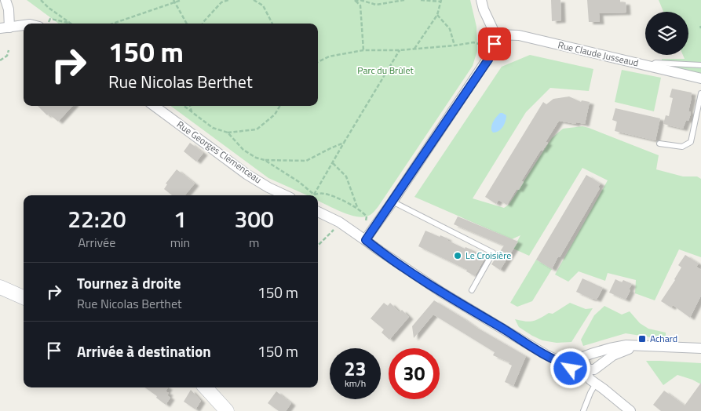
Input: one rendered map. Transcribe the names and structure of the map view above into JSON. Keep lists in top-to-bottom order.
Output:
{
  "streets": {
    "street": ["Rue Claude Jusseaud", "Rue Georges Clemenceau"]
  },
  "parks": ["Parc du Brûlet"],
  "places": {
    "other": ["Le Croisière"],
    "transit": ["Achard"]
  },
  "page": {
    "turn": ["150 m", "Rue Nicolas Berthet"],
    "eta": [
      "22:20",
      "Arrivée",
      "1",
      "min",
      "300",
      "m"
    ],
    "list": [
      {
        "name": "Tournez à droite",
        "note": "Rue Nicolas Berthet",
        "value": "150 m"
      },
      {
        "name": "Arrivée à destination",
        "value": "150 m"
      }
    ],
    "speed": "23 km/h",
    "limit": "30"
  }
}
